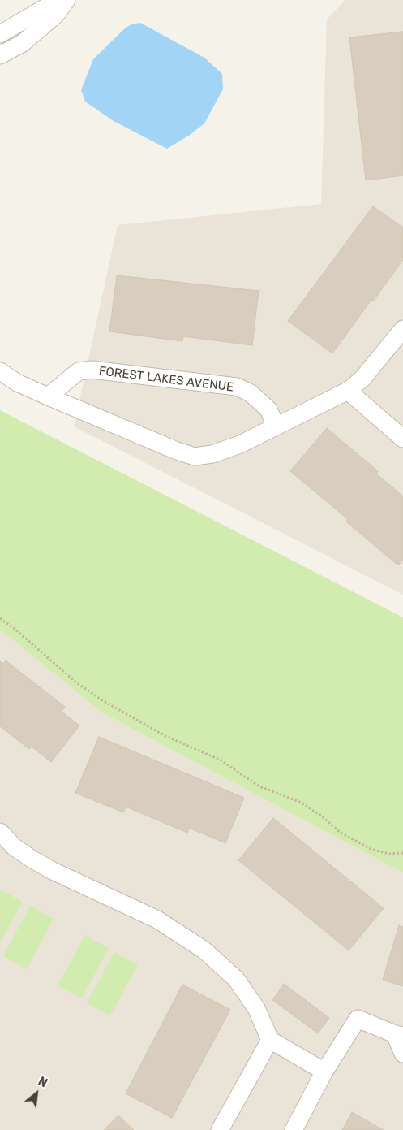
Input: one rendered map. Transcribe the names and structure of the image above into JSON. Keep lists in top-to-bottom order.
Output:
{
  "streets": {
    "street": ["FOREST LAKES AVENUE"]
  },
  "north": "top right"
}
